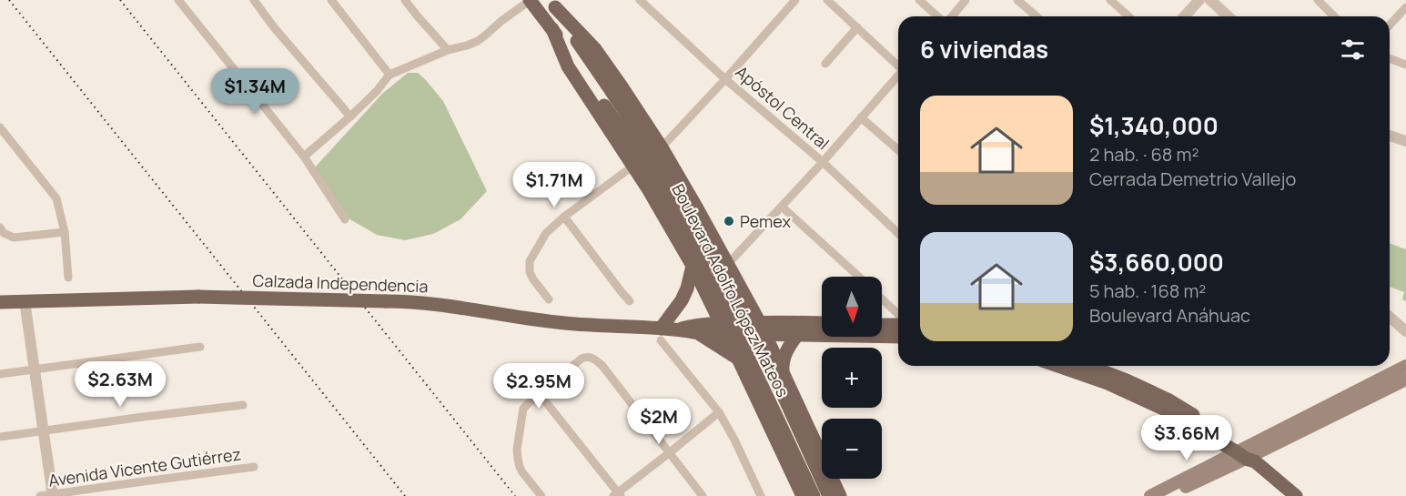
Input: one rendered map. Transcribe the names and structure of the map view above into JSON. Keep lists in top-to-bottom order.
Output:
{
  "streets": {
    "main road": ["Calzada Independencia", "Boulevard Adolfo López Mateos"],
    "street": ["Apóstol Central", "Avenida Vicente Gutiérrez"]
  },
  "places": ["Pemex"],
  "north": "bottom",
  "page": {
    "heading": "6 viviendas",
    "price": [
      "$1.34M",
      "$1.71M",
      "$2.63M",
      "$2.95M",
      "$2M",
      "$3.66M"
    ],
    "list": [
      {
        "name": "$1,340,000",
        "note": "2 hab. · 68 m² · Cerrada Demetrio Vallejo"
      },
      {
        "name": "$3,660,000",
        "note": "5 hab. · 168 m² · Boulevard Anáhuac"
      }
    ],
    "map_buttons": ["+", "−"]
  }
}
